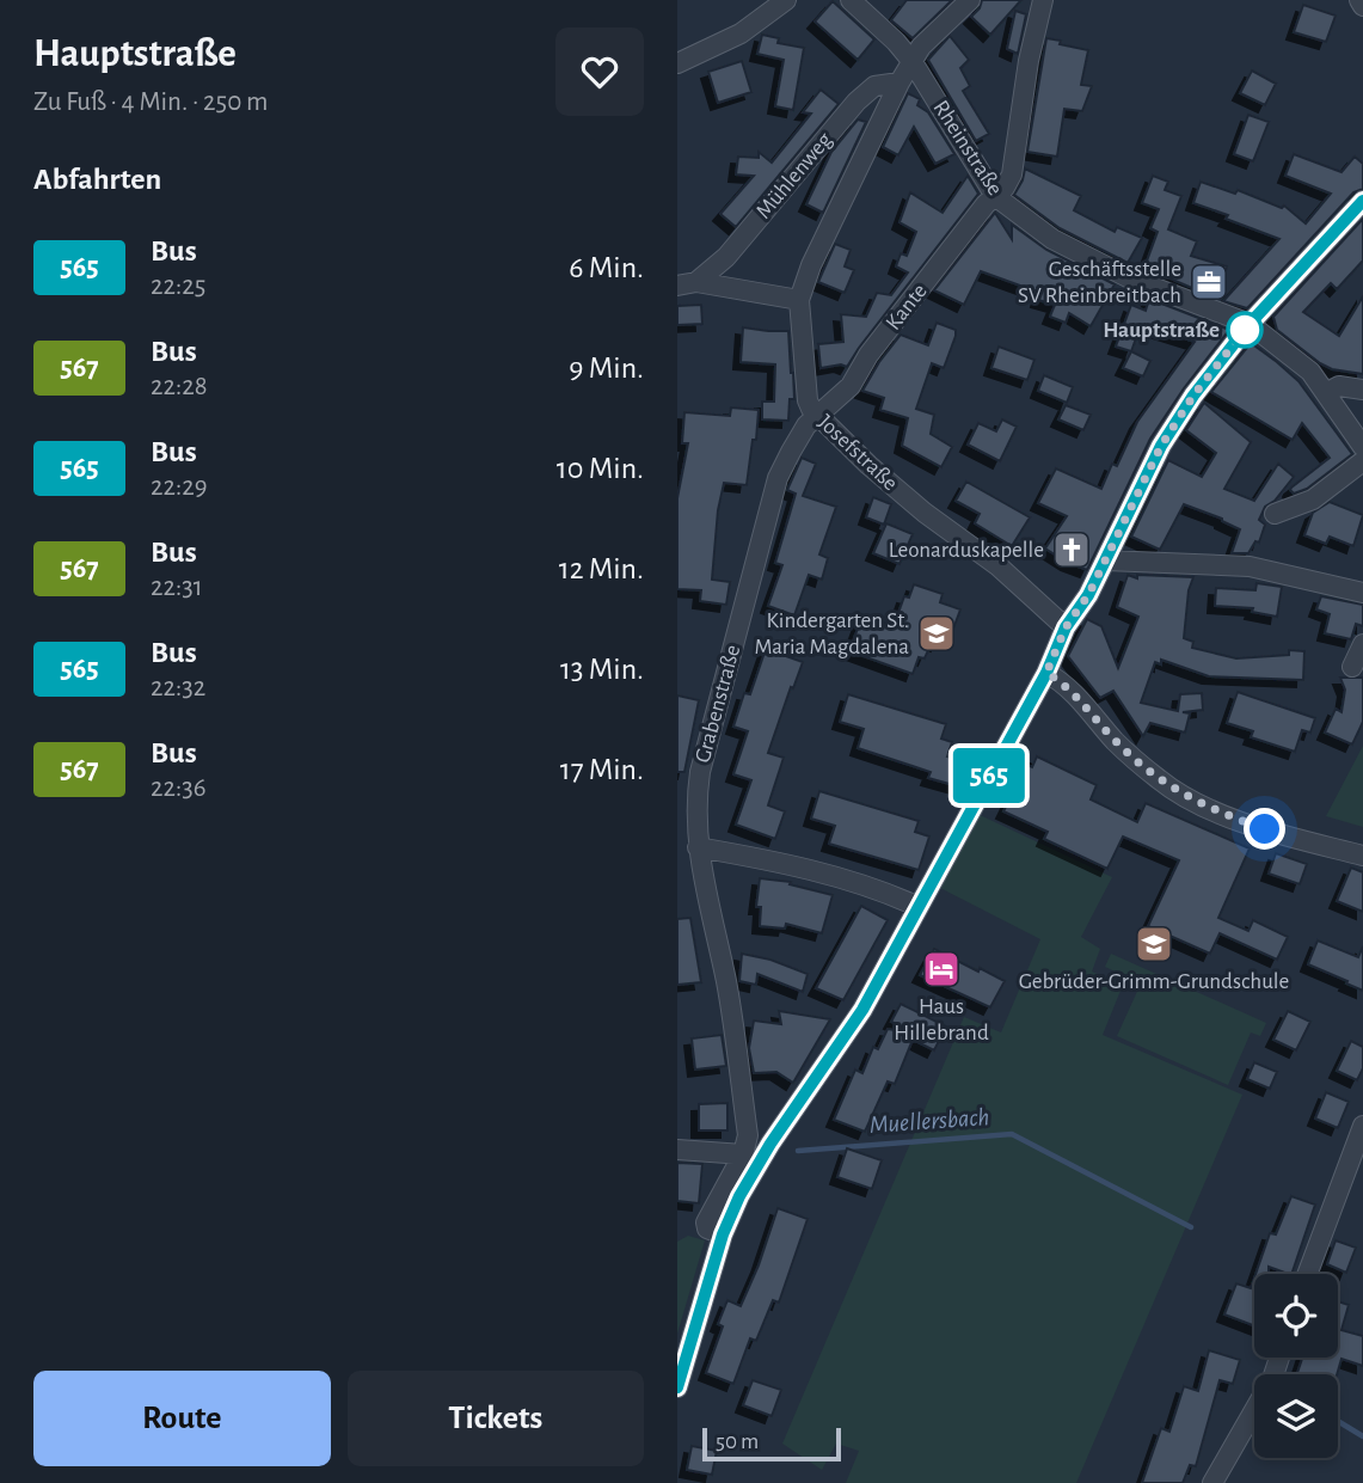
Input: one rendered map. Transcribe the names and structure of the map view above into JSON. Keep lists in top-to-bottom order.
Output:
{
  "streets": {
    "street": [
      "Rheinstraße",
      "Mühlenweg",
      "Kante",
      "Josefstraße",
      "Grabenstraße"
    ]
  },
  "crossings": [
    ["Rheinstraße", "Kante"],
    ["Rheinstraße", "Josefstraße"],
    ["Mühlenweg", "Josefstraße"],
    ["Kante", "Josefstraße"],
    ["Kante", "Grabenstraße"],
    ["Josefstraße", "Grabenstraße"]
  ],
  "water": ["Muellersbach"],
  "places": {
    "office": ["Geschäftsstelle SV Rheinbreitbach"],
    "other": ["Hauptstraße"],
    "church": ["Leonarduskapelle"],
    "school or university": ["Kindergarten St. Maria Magdalena", "Gebrüder-Grimm-Grundschule"],
    "hotel": ["Haus Hillebrand"]
  },
  "lines": ["bus line 565"],
  "scale_bar": "50 m",
  "page": {
    "heading": [
      ["Hauptstraße", "Zu Fuß · 4 Min. · 250 m"],
      "Abfahrten"
    ],
    "on_map": "565",
    "list": [
      {
        "mark": "565",
        "name": "Bus",
        "note": "22:25",
        "value": "6 Min."
      },
      {
        "mark": "567",
        "name": "Bus",
        "note": "22:28",
        "value": "9 Min."
      },
      {
        "mark": "565",
        "name": "Bus",
        "note": "22:29",
        "value": "10 Min."
      },
      {
        "mark": "567",
        "name": "Bus",
        "note": "22:31",
        "value": "12 Min."
      },
      {
        "mark": "565",
        "name": "Bus",
        "note": "22:32",
        "value": "13 Min."
      },
      {
        "mark": "567",
        "name": "Bus",
        "note": "22:36",
        "value": "17 Min."
      }
    ],
    "buttons": ["Route", "Tickets"],
    "scale": "50 m"
  }
}
